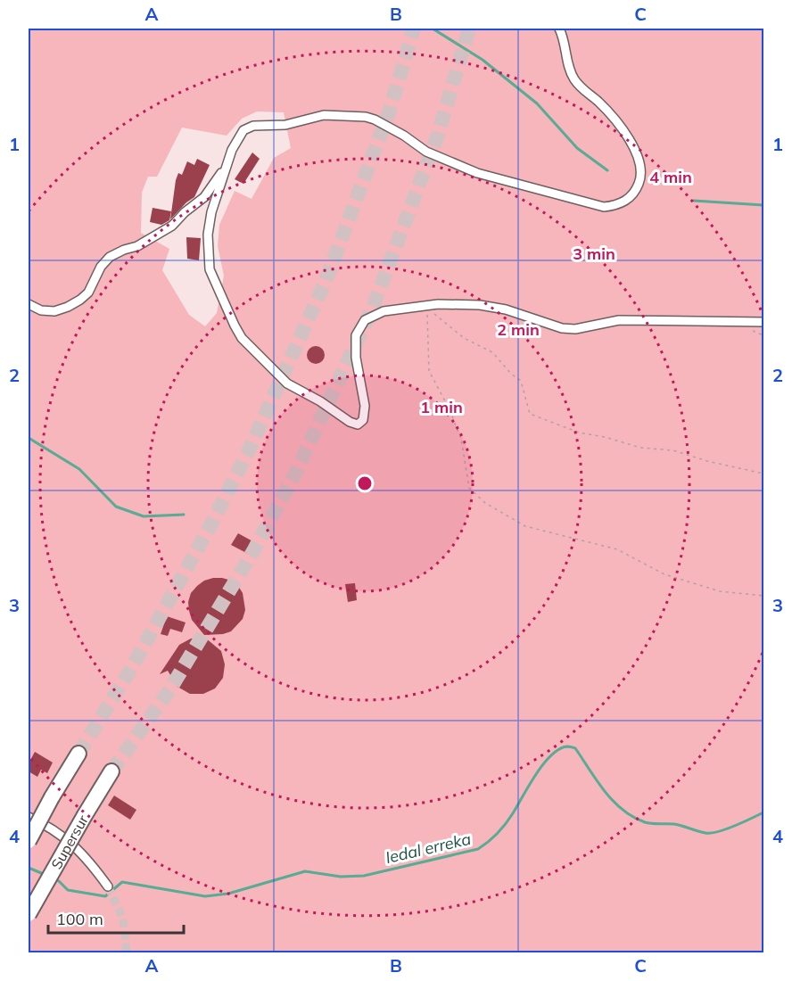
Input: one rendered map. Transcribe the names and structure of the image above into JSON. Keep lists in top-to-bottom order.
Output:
{
  "streets": {
    "highway": ["Supersur"]
  },
  "water": ["Iedal erreka"],
  "scale_bar": "100 m",
  "grid": {
    "columns": ["A", "B", "C"],
    "rows": [
      "1",
      "2",
      "3",
      "4"
    ]
  },
  "rings": [
    "4 min",
    "3 min",
    "2 min",
    "1 min"
  ]
}
